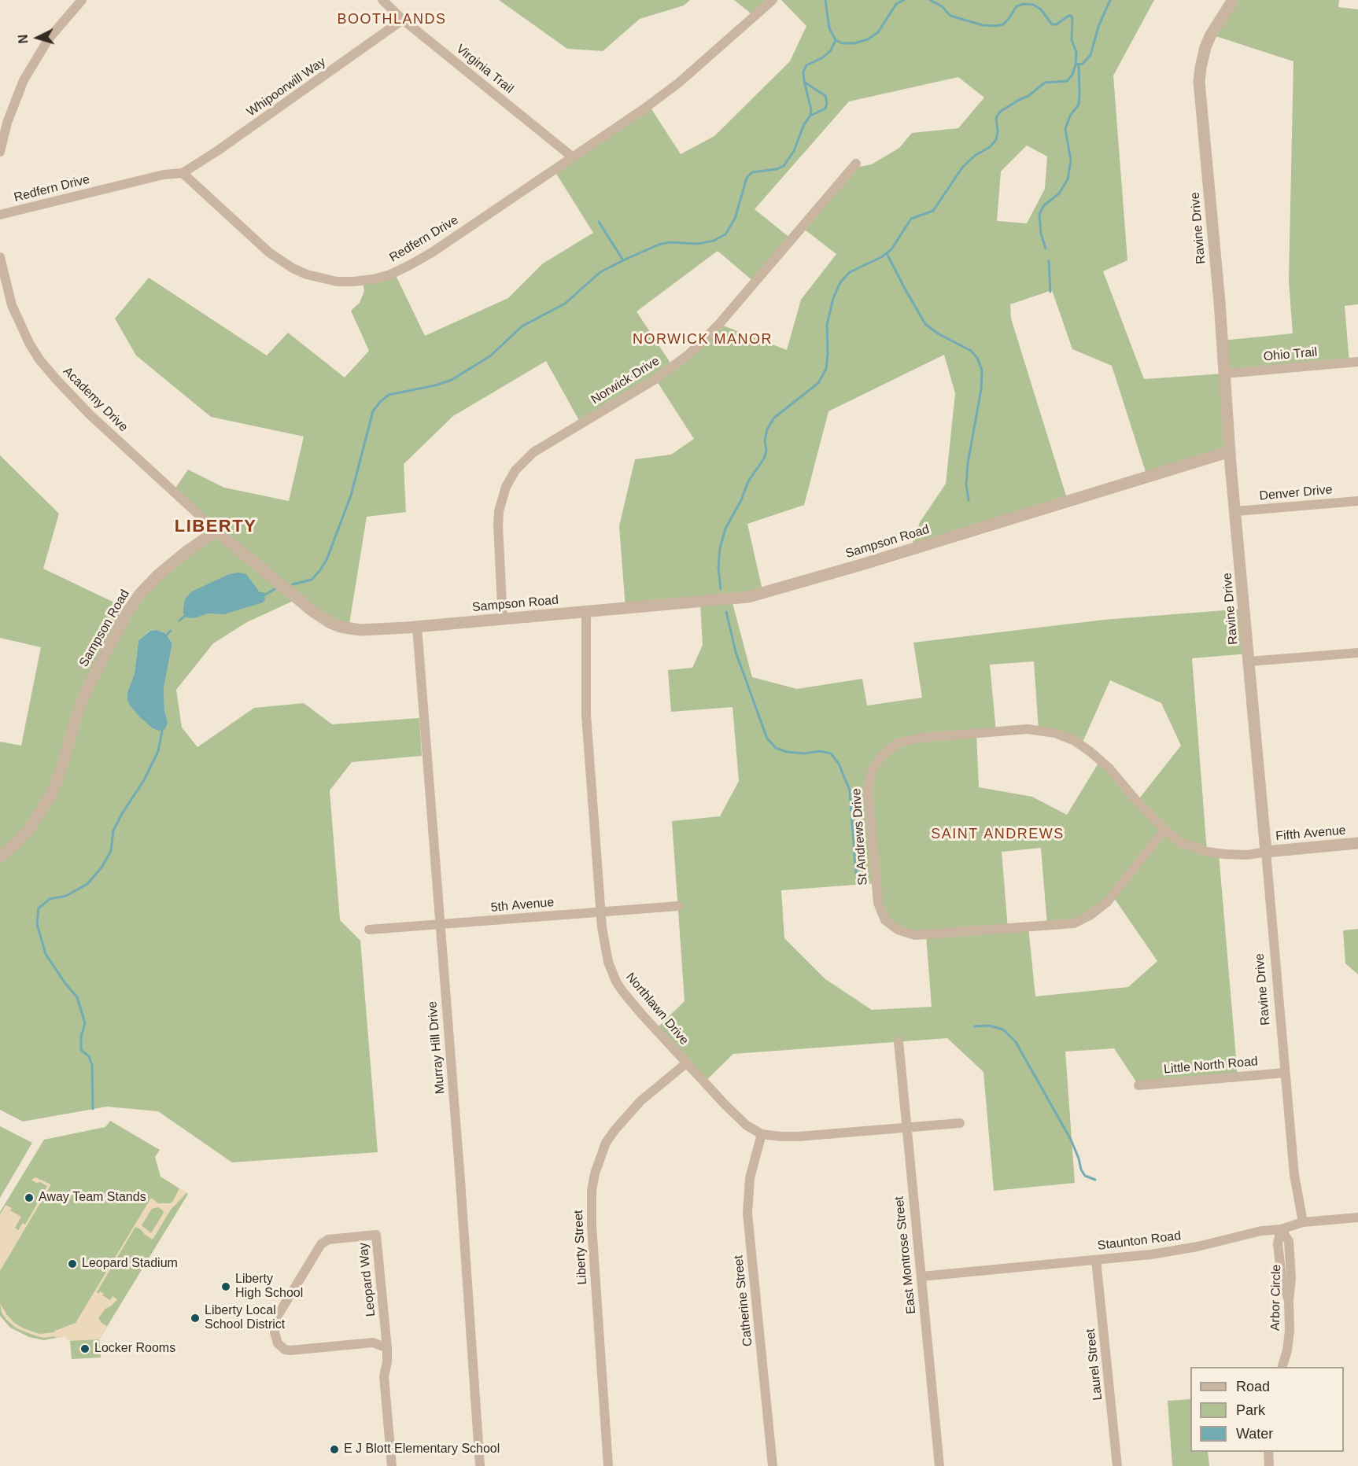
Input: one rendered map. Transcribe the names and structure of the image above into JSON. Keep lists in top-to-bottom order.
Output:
{
  "streets": {
    "street": [
      "Virginia Trail",
      "Whipoorwill Way",
      "Redfern Drive",
      "Ravine Drive",
      "Ohio Trail",
      "Norwick Drive",
      "Academy Drive",
      "Denver Drive",
      "Sampson Road",
      "Fifth Avenue",
      "St Andrews Drive",
      "5th Avenue",
      "Northlawn Drive",
      "Murray Hill Drive",
      "Little North Road",
      "Staunton Road",
      "Liberty Street",
      "East Montrose Street",
      "Leopard Way",
      "Arbor Circle",
      "Catherine Street",
      "Laurel Street"
    ]
  },
  "crossings": [
    ["Virginia Trail", "Whipoorwill Way"],
    ["Virginia Trail", "Redfern Drive"],
    ["Whipoorwill Way", "Redfern Drive"],
    ["Ravine Drive", "Ohio Trail"],
    ["Ravine Drive", "Denver Drive"],
    ["Ravine Drive", "Sampson Road"],
    ["Ravine Drive", "Fifth Avenue"],
    ["Ravine Drive", "St Andrews Drive"],
    ["Ravine Drive", "Little North Road"],
    ["Ravine Drive", "Staunton Road"],
    ["Norwick Drive", "Sampson Road"],
    ["Academy Drive", "Sampson Road"],
    ["Sampson Road", "Northlawn Drive"],
    ["Sampson Road", "Murray Hill Drive"],
    ["Fifth Avenue", "St Andrews Drive"],
    ["5th Avenue", "Northlawn Drive"],
    ["5th Avenue", "Murray Hill Drive"],
    ["Northlawn Drive", "Liberty Street"],
    ["Northlawn Drive", "East Montrose Street"],
    ["Northlawn Drive", "Catherine Street"],
    ["Staunton Road", "East Montrose Street"],
    ["Staunton Road", "Arbor Circle"],
    ["Staunton Road", "Laurel Street"]
  ],
  "districts": [
    "BOOTHLANDS",
    "NORWICK MANOR",
    "LIBERTY",
    "SAINT ANDREWS"
  ],
  "places": [
    "Away Team Stands",
    "Leopard Stadium",
    "Liberty High School",
    "Liberty Local School District",
    "Locker Rooms",
    "E J Blott Elementary School"
  ],
  "legend": ["Road", "Park", "Water"],
  "north": "left"
}
